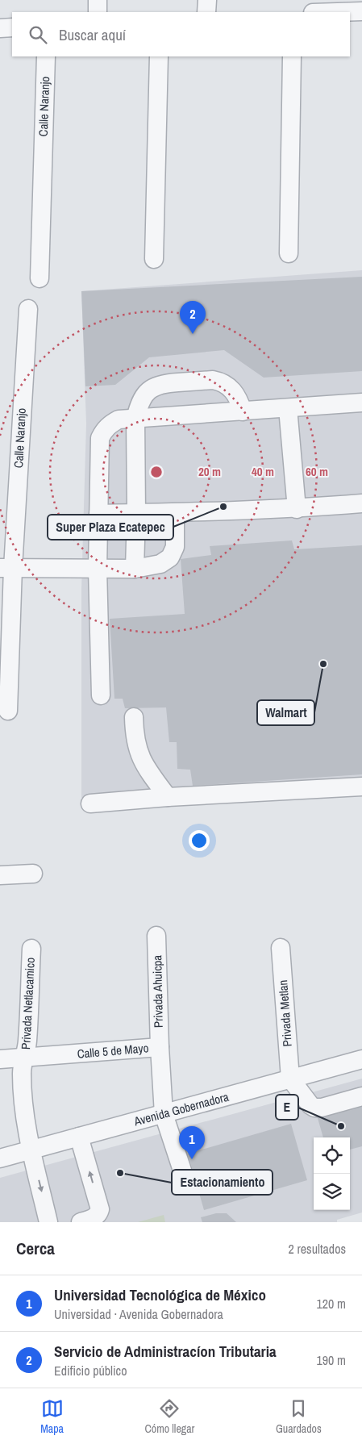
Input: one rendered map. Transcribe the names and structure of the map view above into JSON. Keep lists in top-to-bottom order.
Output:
{
  "streets": {
    "street": [
      "Calle Naranjo",
      "Privada Ahuicpa",
      "Privada Netlacamico",
      "Privada Metlan",
      "Calle 5 de Mayo",
      "Avenida Gobernadora"
    ]
  },
  "crossings": [
    ["Privada Ahuicpa", "Calle 5 de Mayo"],
    ["Privada Netlacamico", "Calle 5 de Mayo"],
    ["Privada Netlacamico", "Avenida Gobernadora"],
    ["Privada Metlan", "Avenida Gobernadora"],
    ["Calle 5 de Mayo", "Avenida Gobernadora"]
  ],
  "places": [
    "Super Plaza Ecatepec",
    "Walmart",
    "E",
    "Estacionamiento"
  ],
  "page": {
    "search": "Buscar aquí",
    "pins": ["2", "1"],
    "heading": ["Cerca", "2 resultados"],
    "list": [
      {
        "mark": "1",
        "name": "Universidad Tecnológica de México",
        "note": "Universidad · Avenida Gobernadora",
        "value": "120 m"
      },
      {
        "mark": "2",
        "name": "Servicio de Administracíon Tributaria",
        "note": "Edificio público",
        "value": "190 m"
      }
    ],
    "nav": ["Mapa", "Cómo llegar", "Guardados"]
  },
  "rings": ["20 m", "40 m", "60 m"]
}
